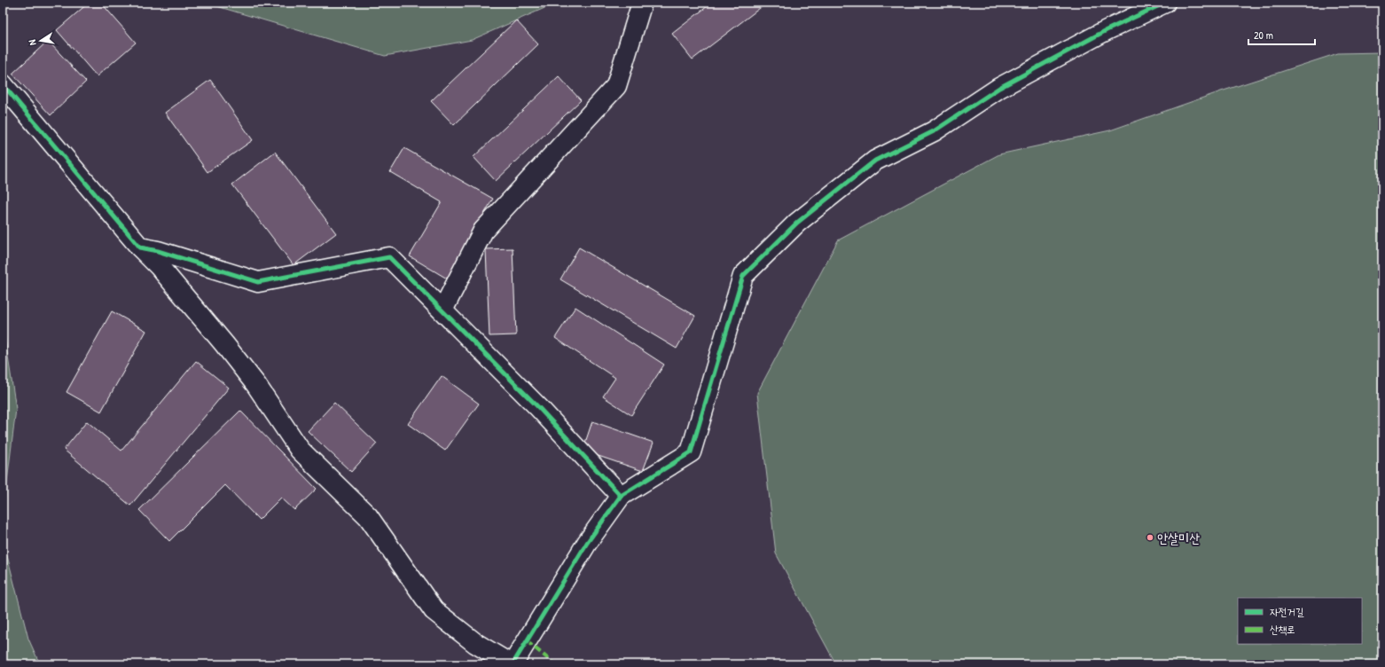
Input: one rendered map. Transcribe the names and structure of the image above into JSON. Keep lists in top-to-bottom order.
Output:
{
  "places": ["안살미산"],
  "legend": ["자전거길", "산책로"],
  "scale_bar": "20 m",
  "north": "left"
}
